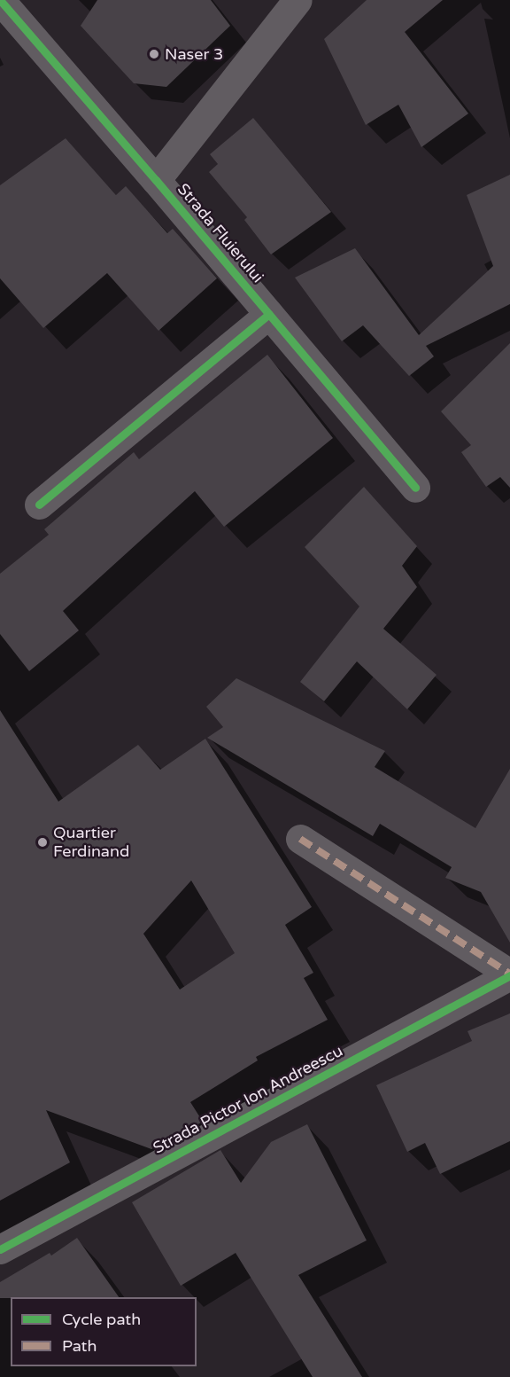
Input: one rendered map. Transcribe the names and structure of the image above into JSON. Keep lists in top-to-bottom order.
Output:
{
  "streets": {
    "street": ["Strada Fluierului", "Strada Pictor Ion Andreescu"]
  },
  "places": ["Naser 3", "Quartier Ferdinand"],
  "legend": ["Cycle path", "Path"]
}
